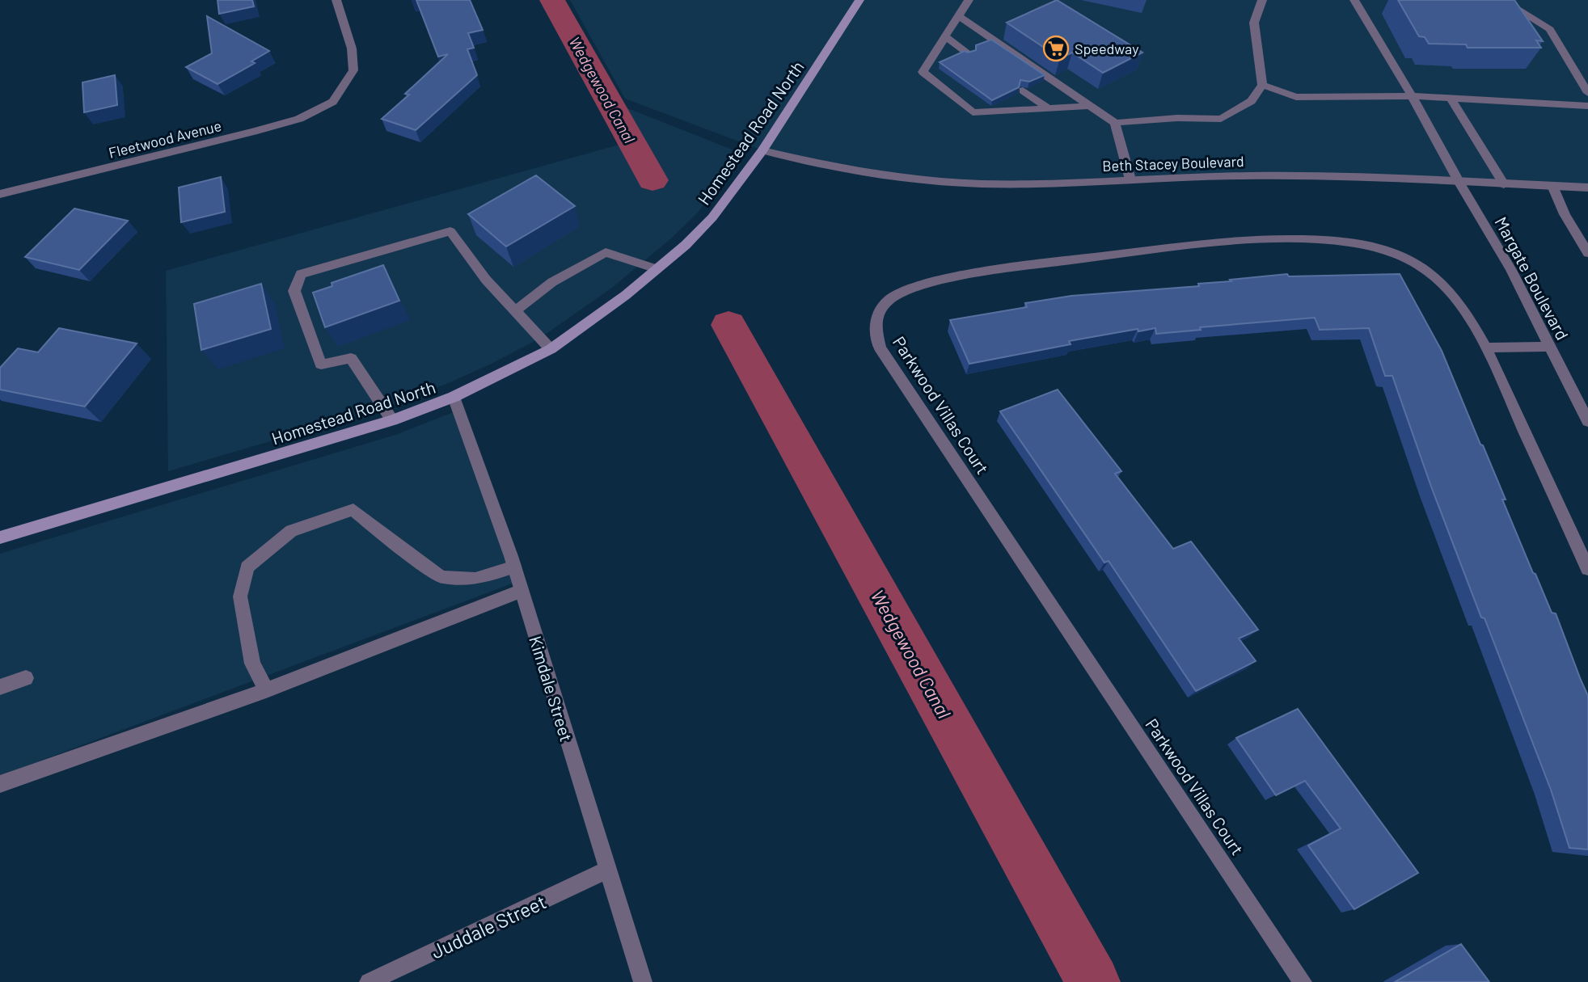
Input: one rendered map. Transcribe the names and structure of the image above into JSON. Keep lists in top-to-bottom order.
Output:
{
  "streets": {
    "main road": ["Homestead Road North"],
    "street": [
      "Fleetwood Avenue",
      "Beth Stacey Boulevard",
      "Margate Boulevard",
      "Parkwood Villas Court",
      "Kimdale Street",
      "Juddale Street"
    ]
  },
  "crossings": [
    ["Homestead Road North", "Beth Stacey Boulevard"],
    ["Homestead Road North", "Kimdale Street"],
    ["Beth Stacey Boulevard", "Margate Boulevard"],
    ["Kimdale Street", "Juddale Street"]
  ],
  "water": ["Wedgewood Canal"],
  "places": {
    "supermarket": ["Speedway"]
  }
}
